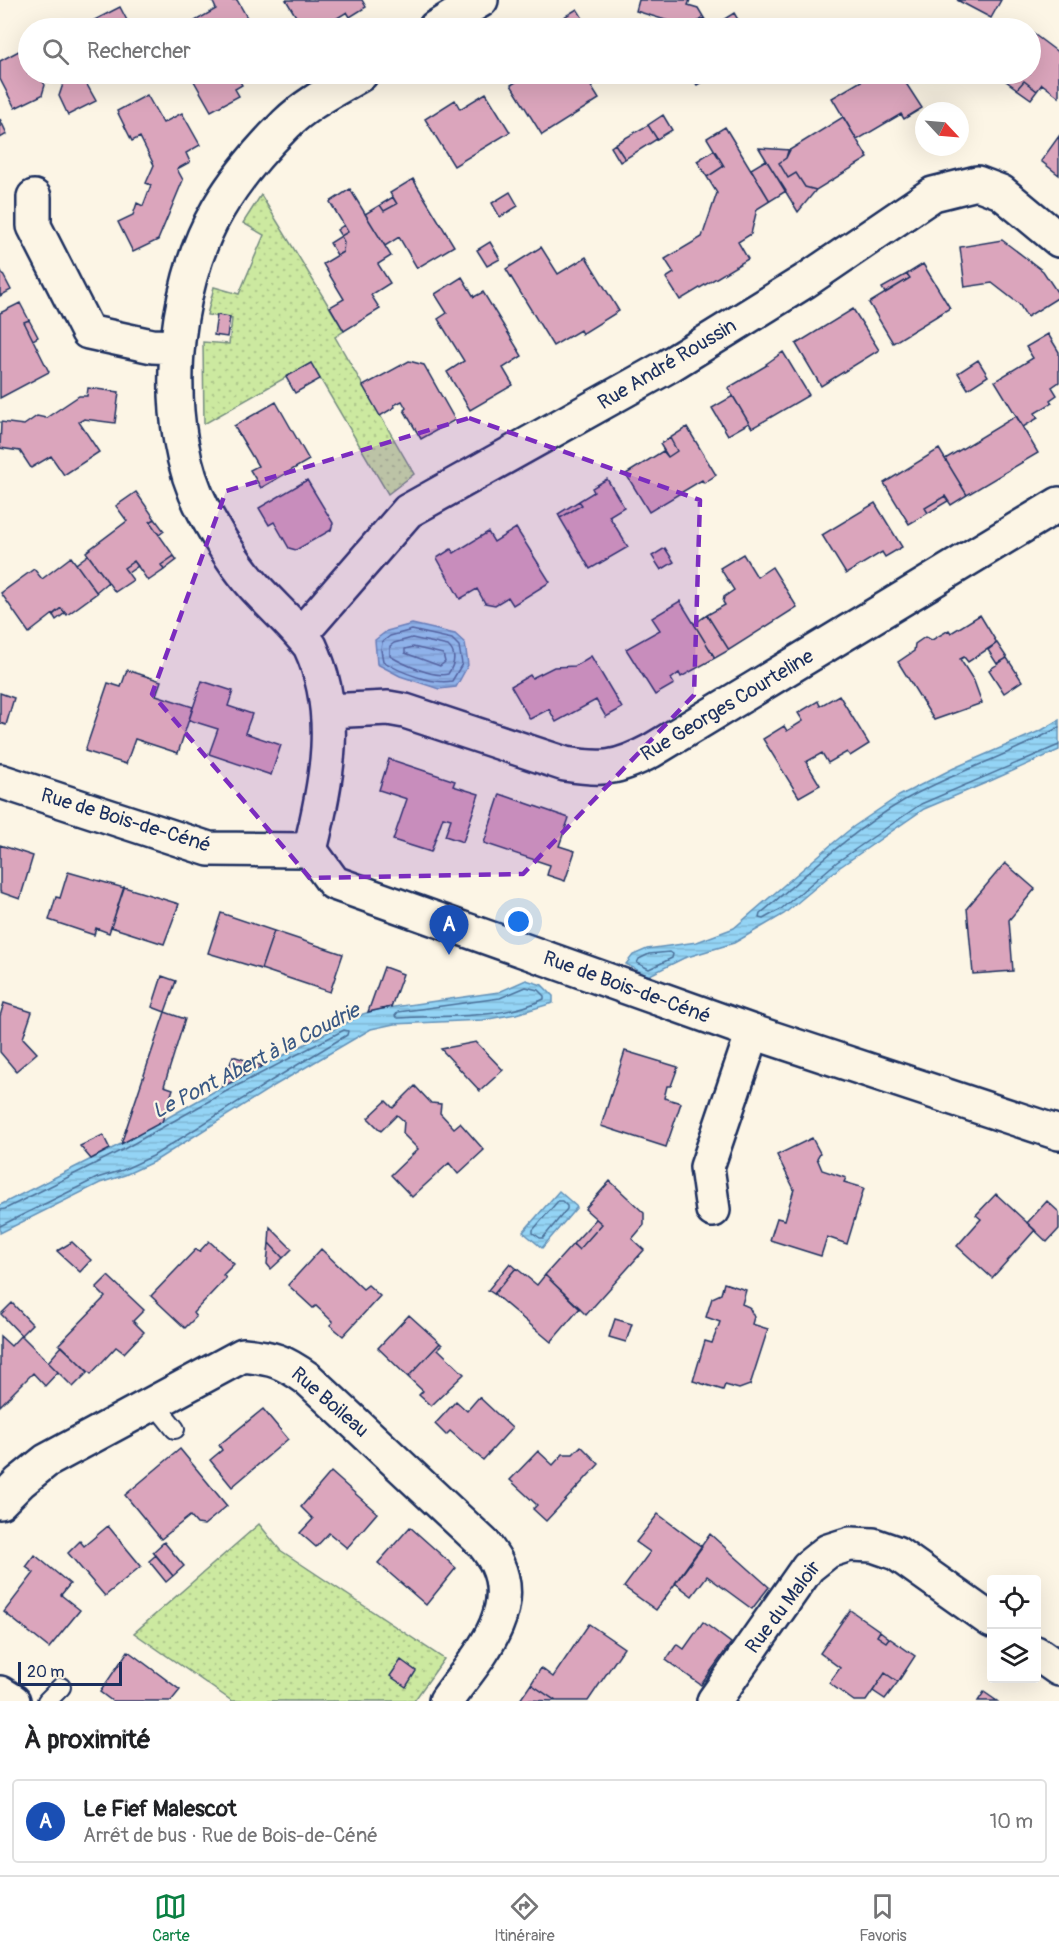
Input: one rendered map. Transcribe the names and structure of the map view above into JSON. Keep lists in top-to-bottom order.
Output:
{
  "streets": {
    "street": [
      "Rue André Roussin",
      "Rue Georges Courteline",
      "Rue de Bois-de-Céné",
      "Rue Boileau",
      "Rue du Maloir"
    ]
  },
  "water": ["Le Pont Abert à la Coudrie"],
  "scale_bar": "20 m",
  "north": "bottom right",
  "page": {
    "search": "Rechercher",
    "pins": "A",
    "scale": "20 m",
    "heading": "À proximité",
    "list": [
      {
        "mark": "A",
        "name": "Le Fief Malescot",
        "note": "Arrêt de bus · Rue de Bois-de-Céné",
        "value": "10 m"
      }
    ],
    "nav": ["Carte", "Itinéraire", "Favoris"]
  }
}
